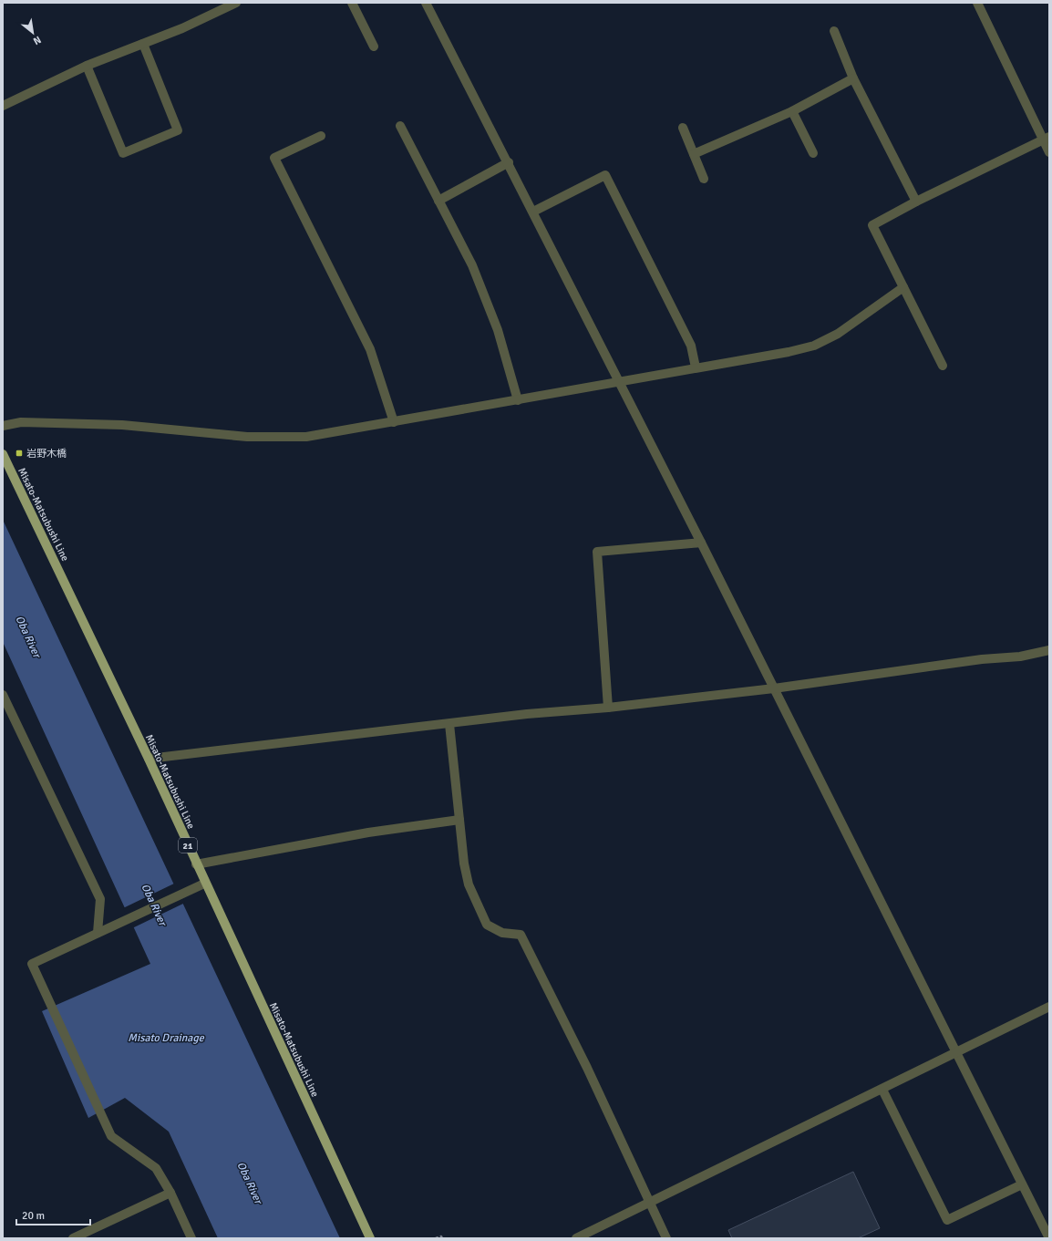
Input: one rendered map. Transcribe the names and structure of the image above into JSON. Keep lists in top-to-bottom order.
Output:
{
  "streets": {
    "main road": ["Misato-Matsubushi Line", "21"]
  },
  "water": ["Oba River", "Misato Drainage"],
  "places": {
    "transit": ["岩野木橋"]
  },
  "scale_bar": "20 m",
  "north": "bottom right"
}
